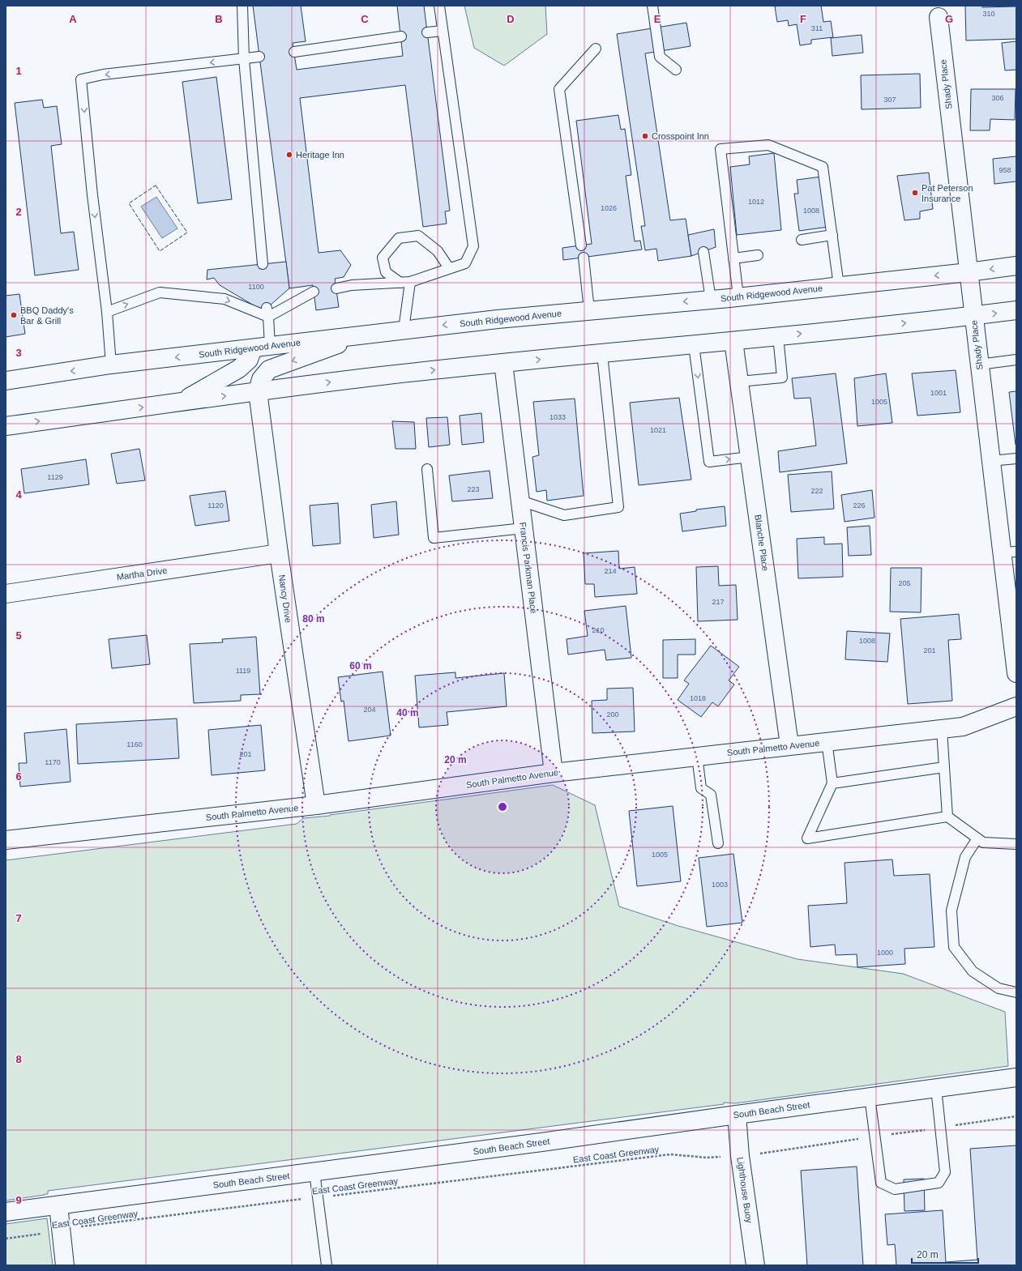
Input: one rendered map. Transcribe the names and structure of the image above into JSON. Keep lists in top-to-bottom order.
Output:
{
  "streets": {
    "street": [
      "Shady Place",
      "South Ridgewood Avenue",
      "Blanche Place",
      "Francis Parkman Place",
      "Martha Drive",
      "Nancy Drive",
      "South Palmetto Avenue",
      "South Beach Street",
      "Lighthouse Buoy"
    ],
    "path": ["East Coast Greenway"]
  },
  "crossings": [
    ["Shady Place", "South Ridgewood Avenue"],
    ["Blanche Place", "South Palmetto Avenue"],
    ["Francis Parkman Place", "South Palmetto Avenue"],
    ["Martha Drive", "Nancy Drive"],
    ["Nancy Drive", "South Palmetto Avenue"],
    ["South Beach Street", "Lighthouse Buoy"]
  ],
  "places": [
    "Crosspoint Inn",
    "Heritage Inn",
    "Pat Peterson Insurance",
    "BBQ Daddy's Bar & Grill"
  ],
  "house_numbers": [
    "310",
    "311",
    "306",
    "307",
    "958",
    "1012",
    "1026",
    "1008",
    "1100",
    "1001",
    "1005",
    "1033",
    "1021",
    "1129",
    "223",
    "222",
    "1120",
    "226",
    "214",
    "205",
    "217",
    "210",
    "1008",
    "201",
    "1119",
    "1018",
    "204",
    "200",
    "1160",
    "201",
    "1170",
    "1005",
    "1003",
    "1000"
  ],
  "scale_bar": "20 m",
  "grid": {
    "columns": [
      "A",
      "B",
      "C",
      "D",
      "E",
      "F",
      "G"
    ],
    "rows": [
      "1",
      "2",
      "3",
      "4",
      "5",
      "6",
      "7",
      "8",
      "9"
    ]
  },
  "rings": [
    "80 m",
    "60 m",
    "40 m",
    "20 m"
  ]
}
